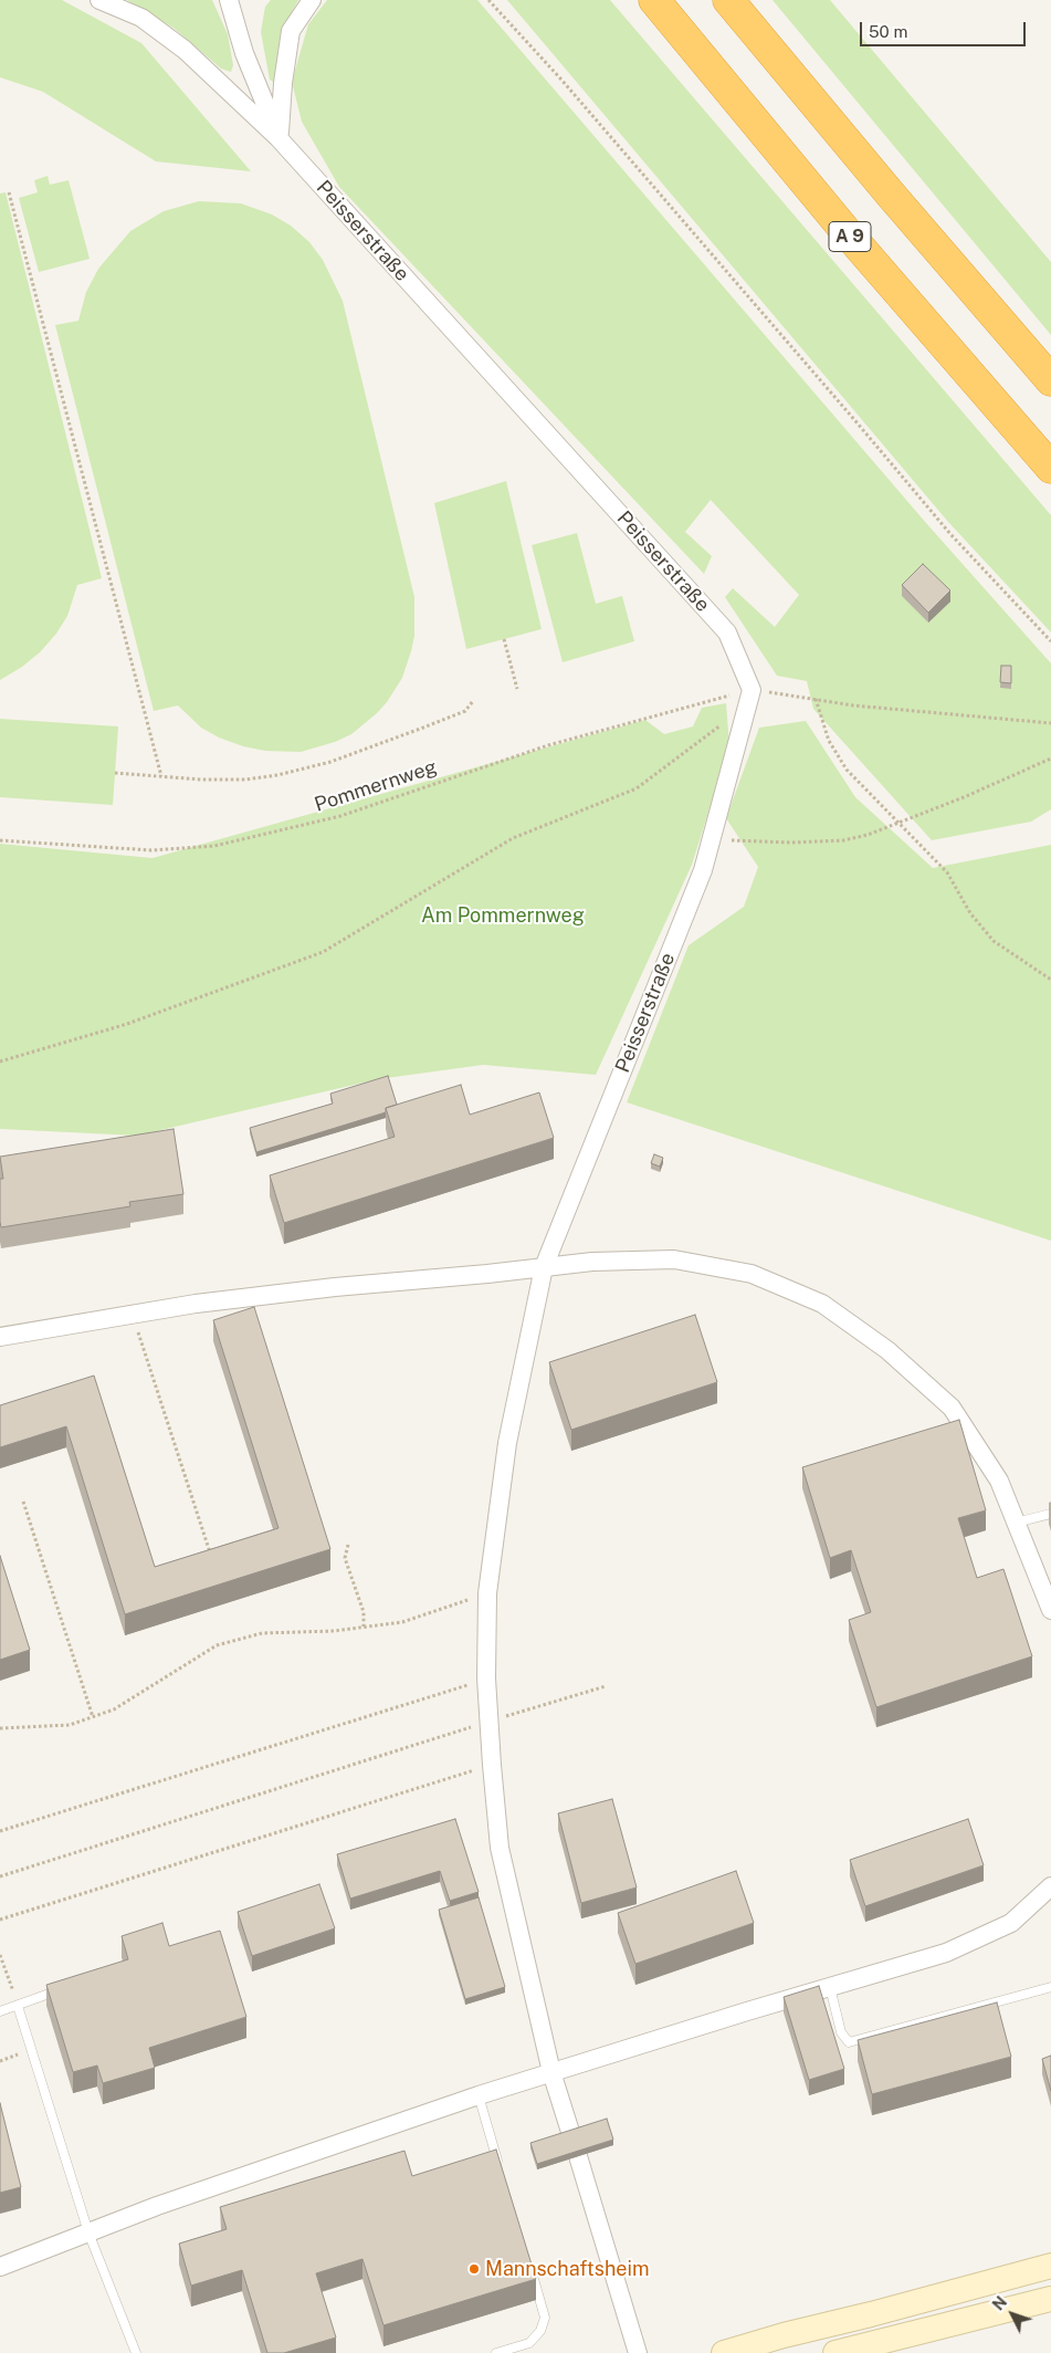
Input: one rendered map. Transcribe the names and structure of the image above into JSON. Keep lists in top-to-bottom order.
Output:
{
  "streets": {
    "highway": ["A 9"],
    "street": ["Peisserstraße"],
    "path": ["Pommernweg"]
  },
  "crossings": [
    ["Peisserstraße", "Pommernweg"]
  ],
  "parks": ["Am Pommernweg"],
  "places": ["Mannschaftsheim"],
  "scale_bar": "50 m",
  "north": "top left"
}
